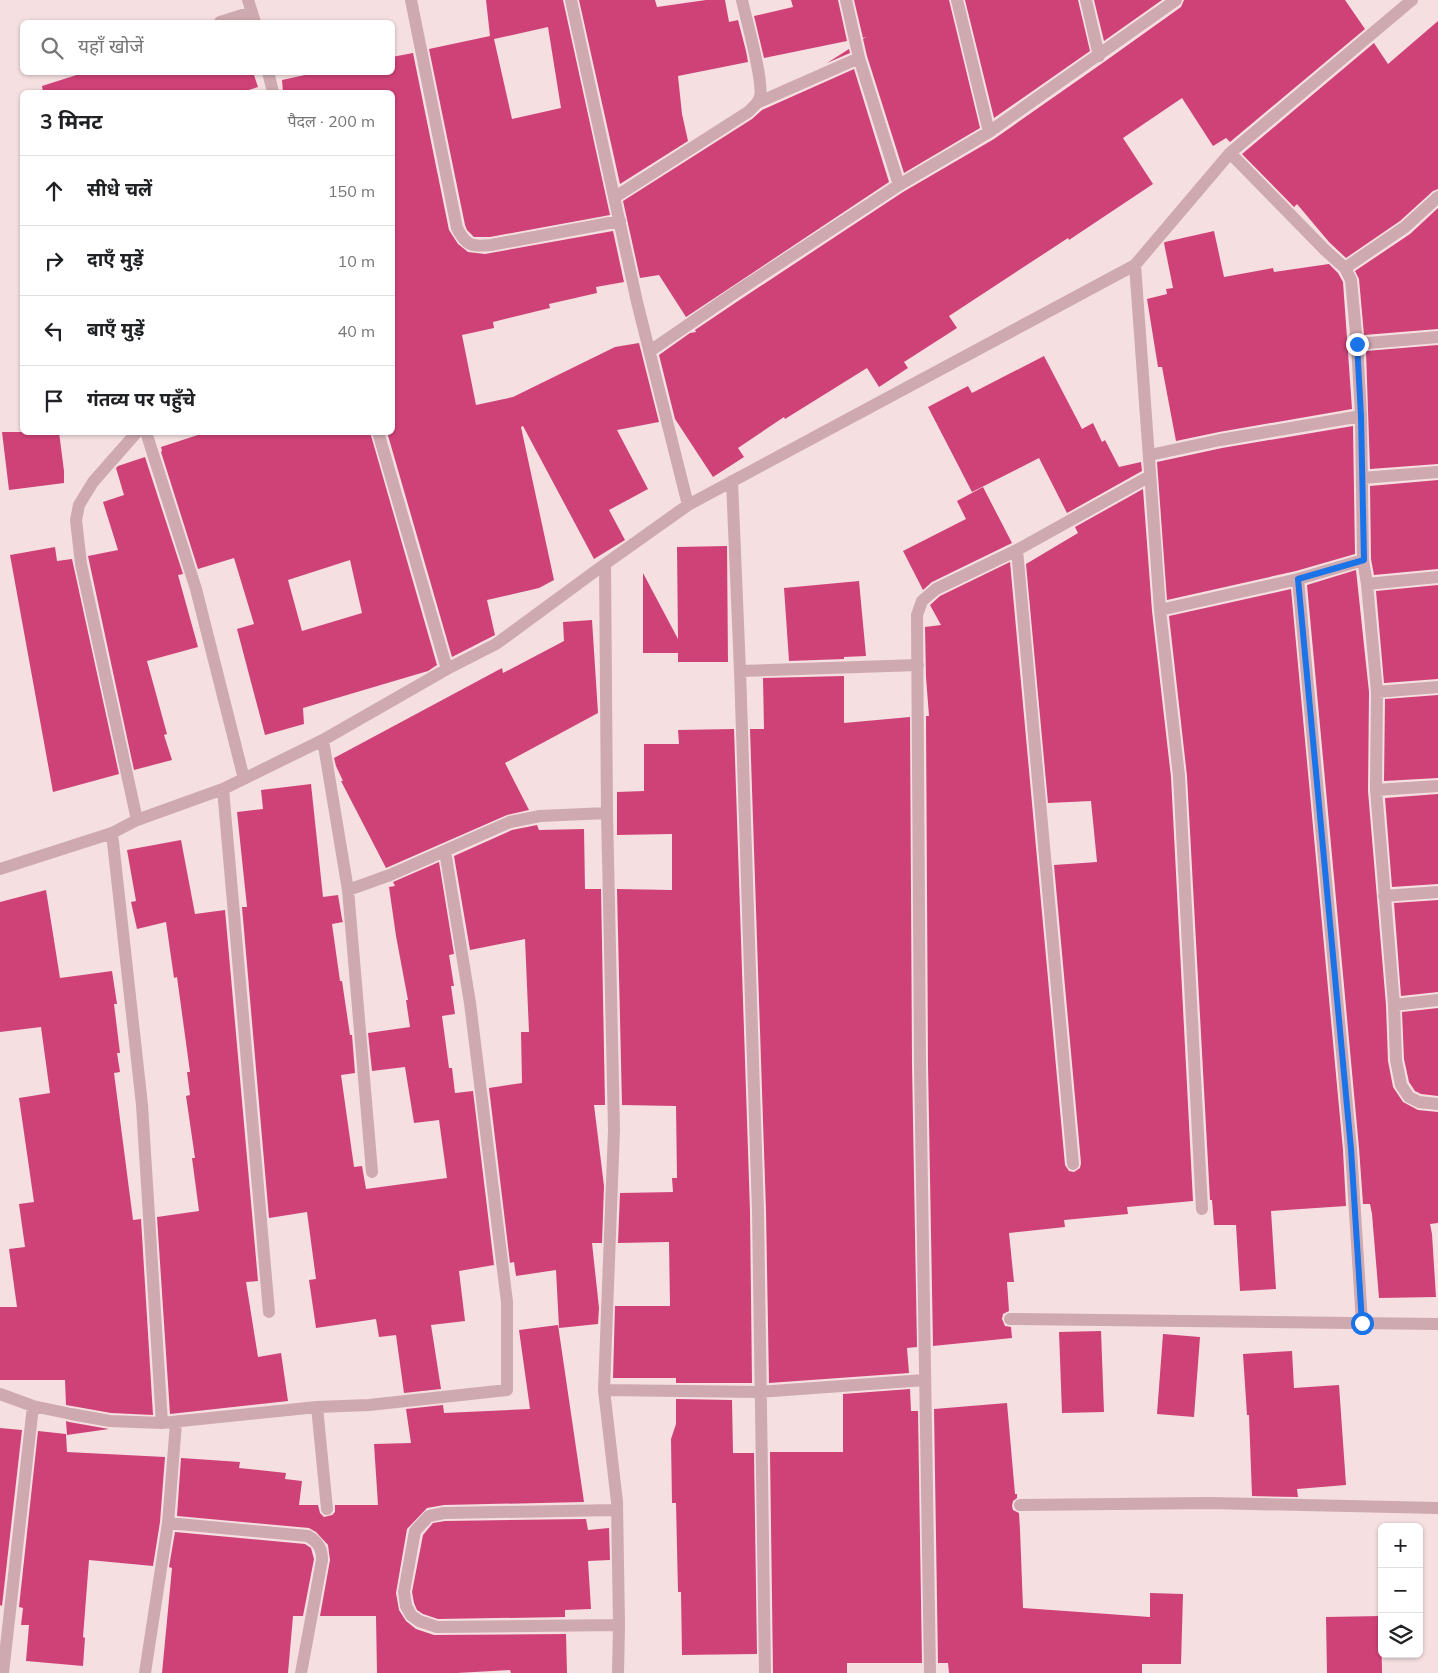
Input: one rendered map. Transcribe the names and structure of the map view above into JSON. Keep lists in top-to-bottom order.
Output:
{
  "page": {
    "search": "यहाँ खोजें",
    "heading": ["3 मिनट", "पैदल · 200 m"],
    "list": [
      ["सीधे चलें", "150 m"],
      ["दाएँ मुड़ें", "10 m"],
      ["बाएँ मुड़ें", "40 m"],
      "गंतव्य पर पहुँचे"
    ],
    "map_buttons": ["+", "−"]
  }
}
